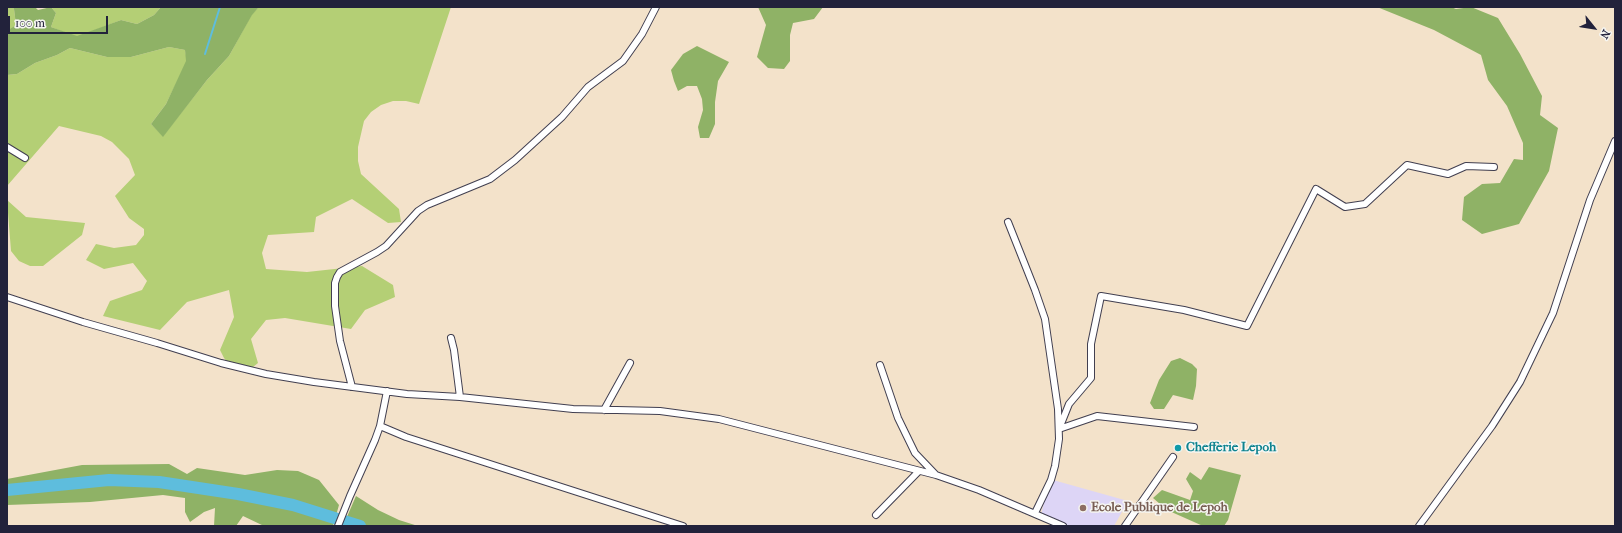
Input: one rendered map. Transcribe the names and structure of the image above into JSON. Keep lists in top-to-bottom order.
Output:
{
  "places": ["Chefferie Lepoh", "Ecole Publique de Lepoh"],
  "scale_bar": "100 m",
  "north": "bottom right"
}
